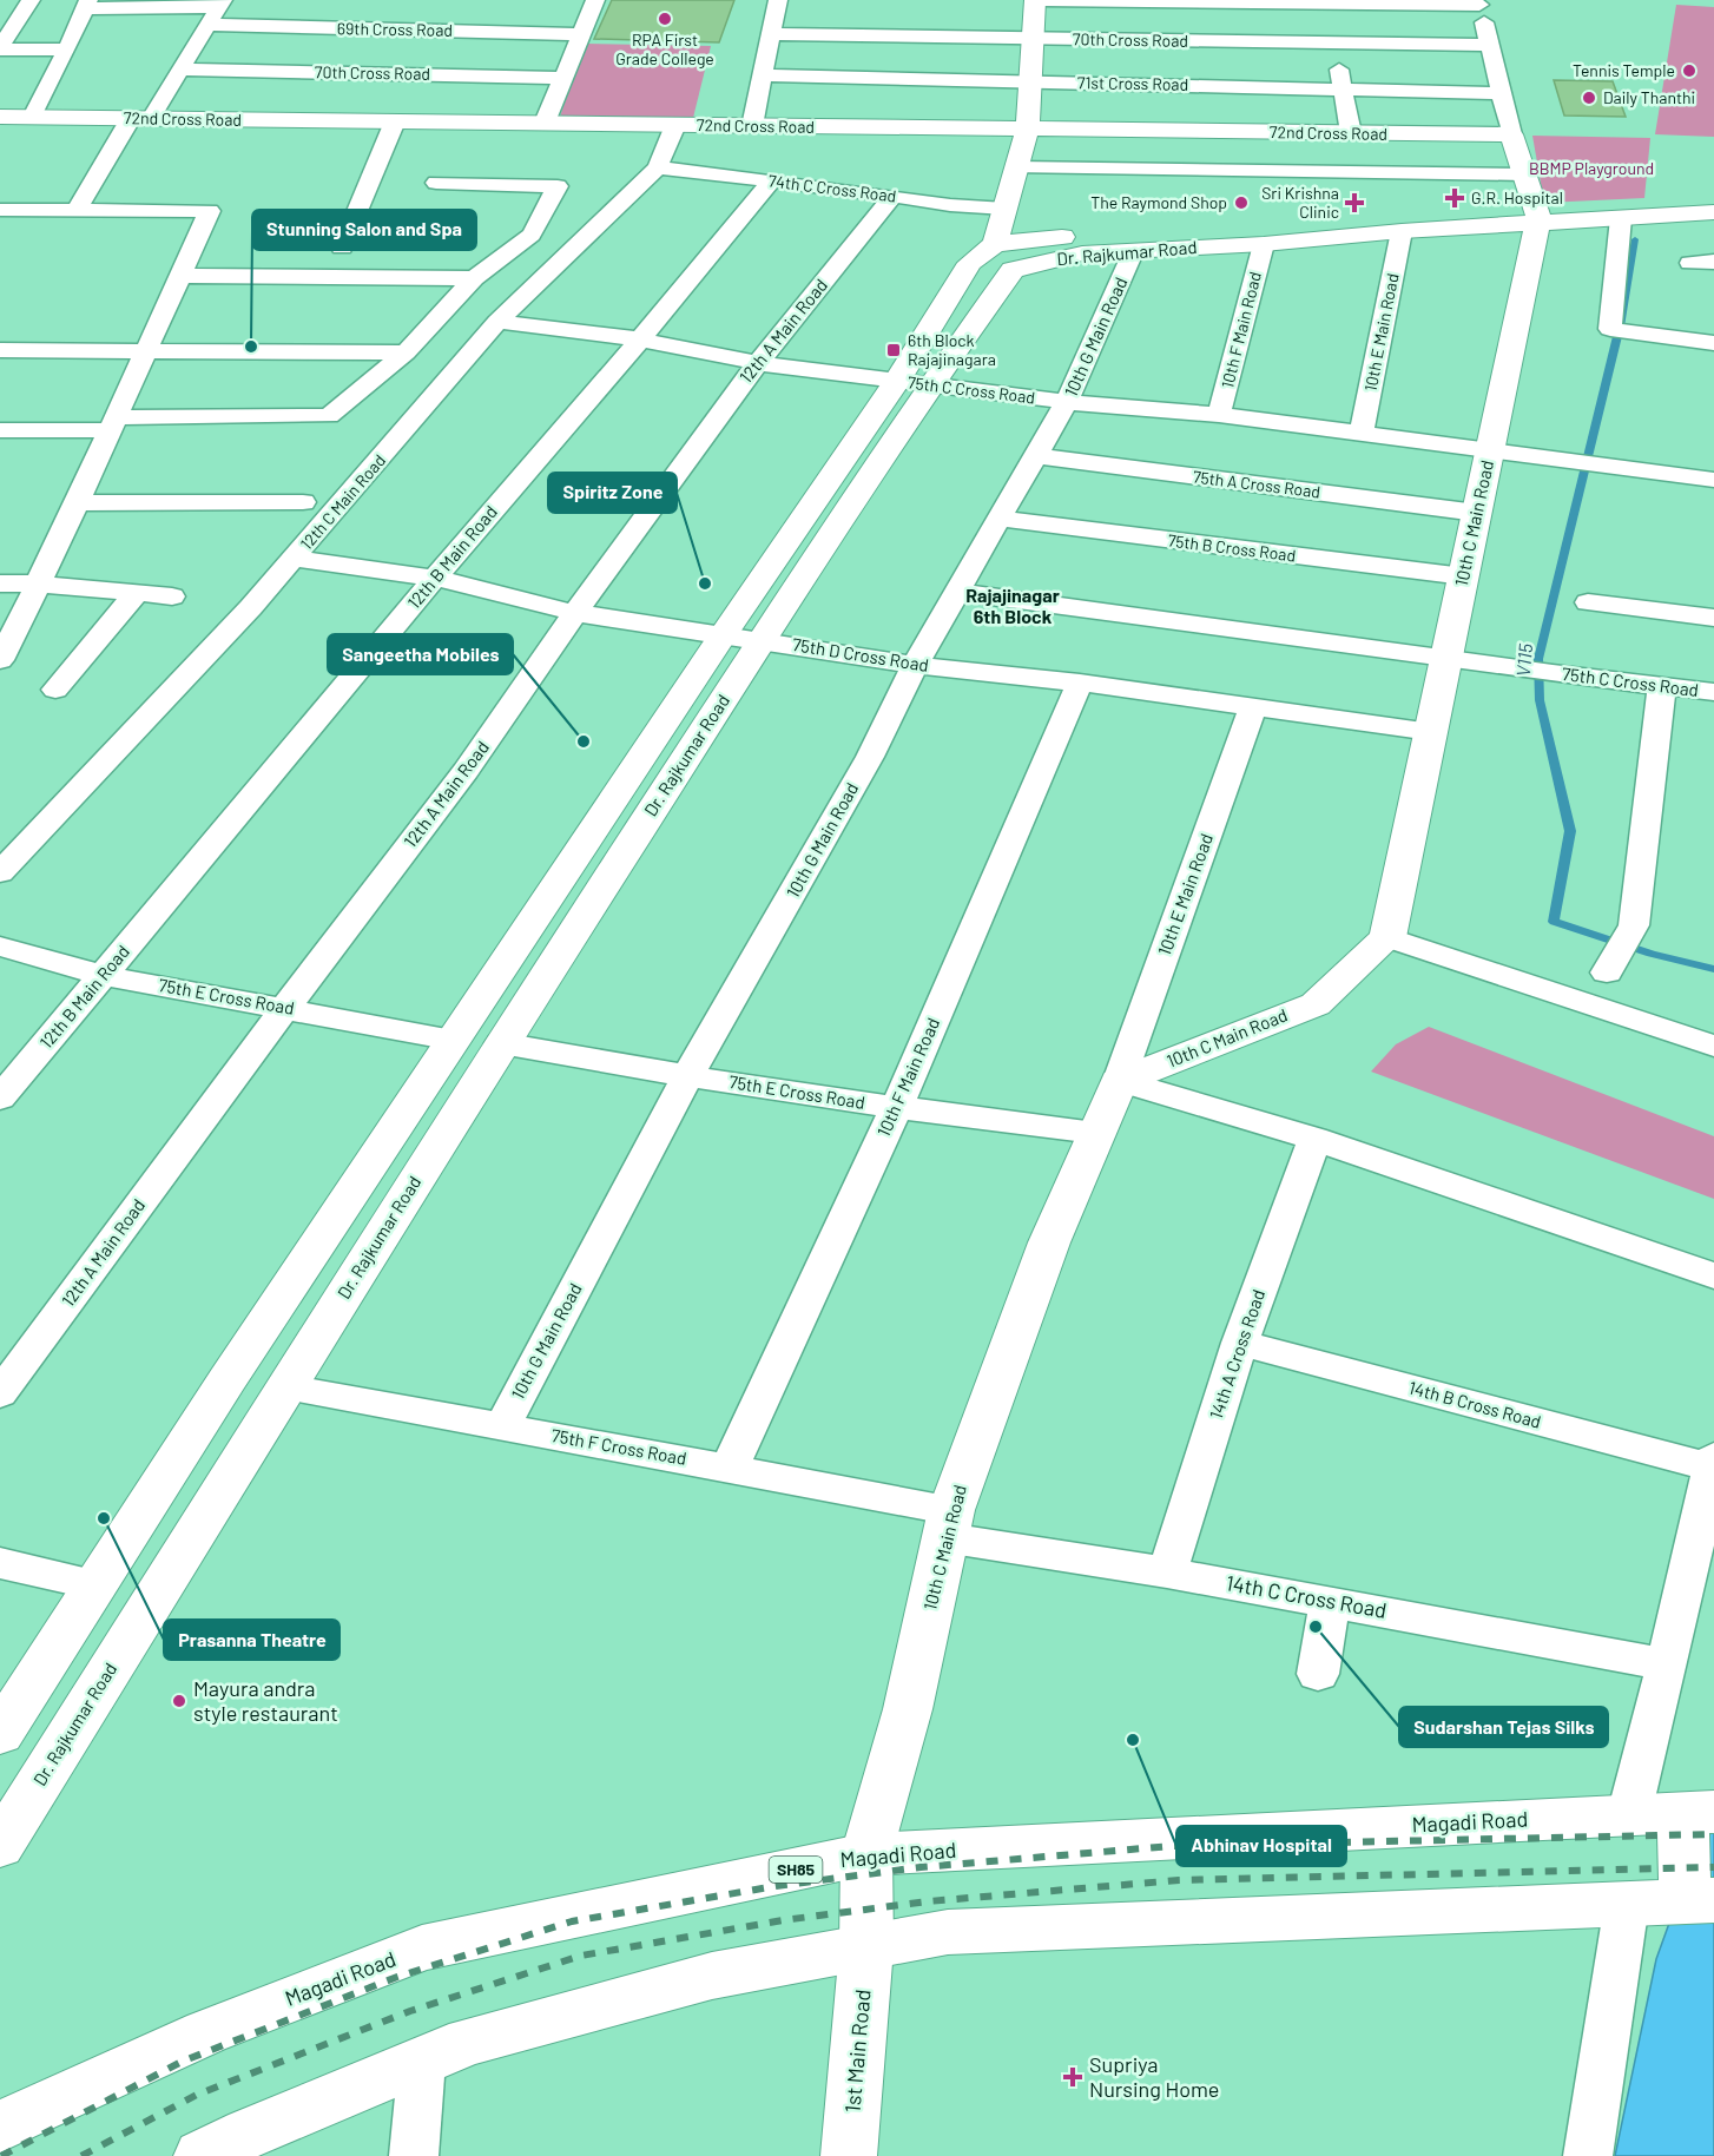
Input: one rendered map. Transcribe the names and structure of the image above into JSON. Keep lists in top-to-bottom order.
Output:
{
  "streets": {
    "main road": [
      "72nd Cross Road",
      "Dr. Rajkumar Road",
      "10th C Main Road",
      "Magadi Road",
      "SH85",
      "1st Main Road"
    ],
    "street": [
      "69th Cross Road",
      "70th Cross Road",
      "71st Cross Road",
      "74th C Cross Road",
      "10th F Main Road",
      "12th A Main Road",
      "10th E Main Road",
      "10th G Main Road",
      "75th C Cross Road",
      "75th A Cross Road",
      "12th C Main Road",
      "75th B Cross Road",
      "12th B Main Road",
      "75th D Cross Road",
      "75th E Cross Road",
      "14th A Cross Road",
      "14th B Cross Road",
      "75th F Cross Road",
      "14th C Cross Road"
    ]
  },
  "crossings": [
    ["72nd Cross Road", "12th C Main Road"],
    ["74th C Cross Road", "12th A Main Road"],
    ["74th C Cross Road", "12th C Main Road"],
    ["74th C Cross Road", "12th B Main Road"],
    ["Dr. Rajkumar Road", "10th F Main Road"],
    ["Dr. Rajkumar Road", "10th E Main Road"],
    ["Dr. Rajkumar Road", "10th G Main Road"],
    ["Dr. Rajkumar Road", "75th C Cross Road"],
    ["Dr. Rajkumar Road", "10th C Main Road"],
    ["Dr. Rajkumar Road", "75th D Cross Road"],
    ["Dr. Rajkumar Road", "75th E Cross Road"],
    ["Dr. Rajkumar Road", "75th F Cross Road"],
    ["10th F Main Road", "75th C Cross Road"],
    ["10th F Main Road", "75th D Cross Road"],
    ["10th F Main Road", "75th E Cross Road"],
    ["10th F Main Road", "75th F Cross Road"],
    ["12th A Main Road", "75th C Cross Road"],
    ["12th A Main Road", "75th D Cross Road"],
    ["12th A Main Road", "75th E Cross Road"],
    ["10th E Main Road", "75th C Cross Road"],
    ["10th E Main Road", "10th C Main Road"],
    ["10th E Main Road", "75th D Cross Road"],
    ["10th G Main Road", "75th C Cross Road"],
    ["10th G Main Road", "75th A Cross Road"],
    ["10th G Main Road", "75th B Cross Road"],
    ["10th G Main Road", "75th D Cross Road"],
    ["10th G Main Road", "75th E Cross Road"],
    ["10th G Main Road", "75th F Cross Road"],
    ["75th C Cross Road", "12th C Main Road"],
    ["75th C Cross Road", "10th C Main Road"],
    ["75th C Cross Road", "12th B Main Road"],
    ["75th A Cross Road", "10th C Main Road"],
    ["12th C Main Road", "75th D Cross Road"],
    ["10th C Main Road", "75th B Cross Road"],
    ["10th C Main Road", "75th D Cross Road"],
    ["10th C Main Road", "75th E Cross Road"],
    ["10th C Main Road", "75th F Cross Road"],
    ["10th C Main Road", "14th C Cross Road"],
    ["10th C Main Road", "Magadi Road"],
    ["10th C Main Road", "1st Main Road"],
    ["12th B Main Road", "75th D Cross Road"],
    ["12th B Main Road", "75th E Cross Road"],
    ["14th A Cross Road", "14th B Cross Road"],
    ["14th A Cross Road", "14th C Cross Road"],
    ["75th F Cross Road", "14th C Cross Road"]
  ],
  "districts": ["Rajajinagar 6th Block"],
  "water": ["V115"],
  "parks": ["BBMP Playground"],
  "places": {
    "other": [
      "RPA First Grade College",
      "Tennis Temple",
      "Daily Thanthi",
      "The Raymond Shop",
      "Stunning Salon and Spa",
      "Spiritz Zone",
      "Sangeetha Mobiles",
      "Prasanna Theatre",
      "Sudarshan Tejas Silks",
      "Mayura andra style restaurant",
      "Abhinav Hospital"
    ],
    "health": ["G.R. Hospital", "Sri Krishna Clinic", "Supriya Nursing Home"],
    "transit": ["6th Block Rajajinagara"]
  }
}
